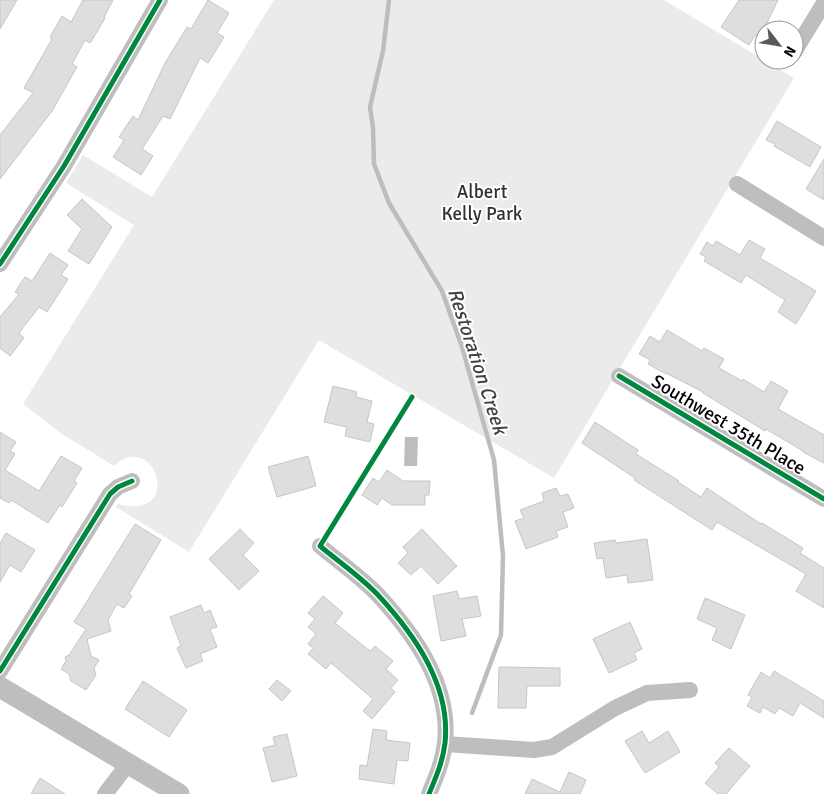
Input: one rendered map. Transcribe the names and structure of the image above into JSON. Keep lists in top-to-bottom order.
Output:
{
  "streets": {
    "street": ["Southwest 35th Place"]
  },
  "water": ["Restoration Creek"],
  "parks": ["Albert Kelly Park"],
  "north": "bottom right"
}
